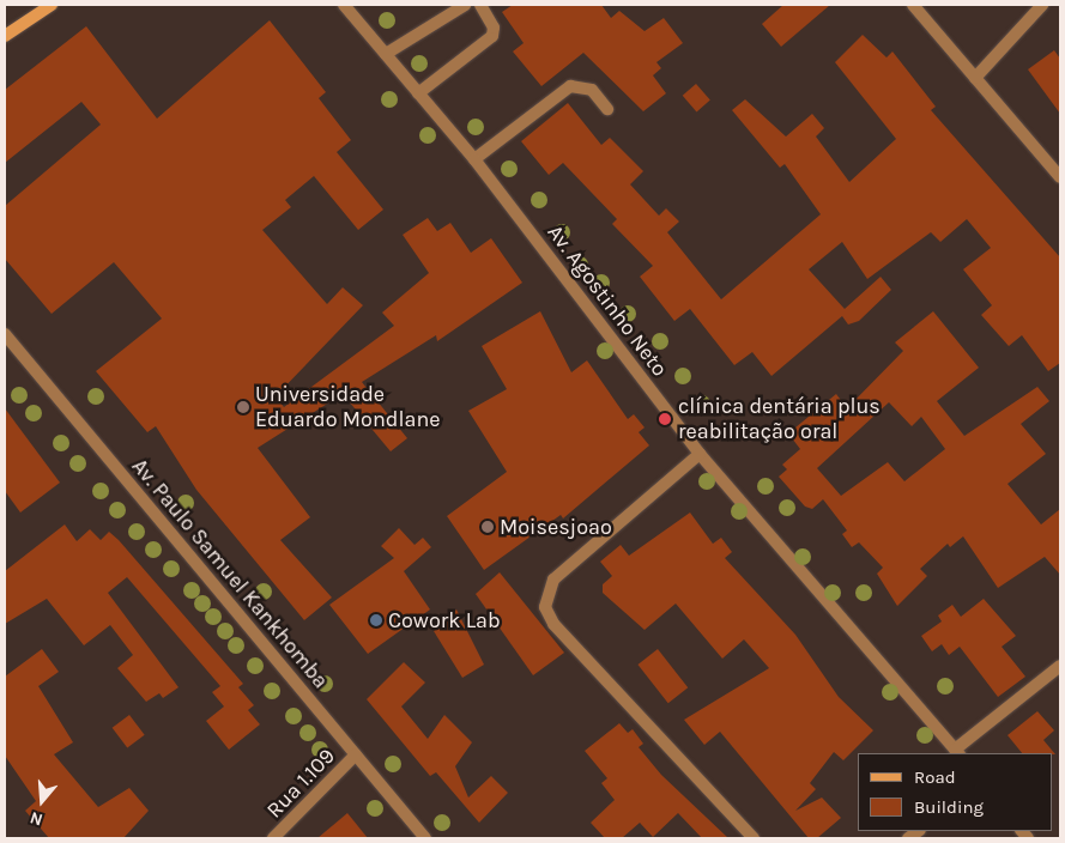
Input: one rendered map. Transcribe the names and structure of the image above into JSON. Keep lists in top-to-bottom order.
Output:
{
  "streets": {
    "street": ["Av. Agostinho Neto", "Av. Paulo Samuel Kankhomba", "Rua 1.109"]
  },
  "crossings": [
    ["Av. Paulo Samuel Kankhomba", "Rua 1.109"]
  ],
  "places": [
    "Universidade Eduardo Mondlane",
    "clínica dentária plus reabilitação oral",
    "Moisesjoao",
    "Cowork Lab"
  ],
  "legend": ["Road", "Building"],
  "north": "bottom"
}
